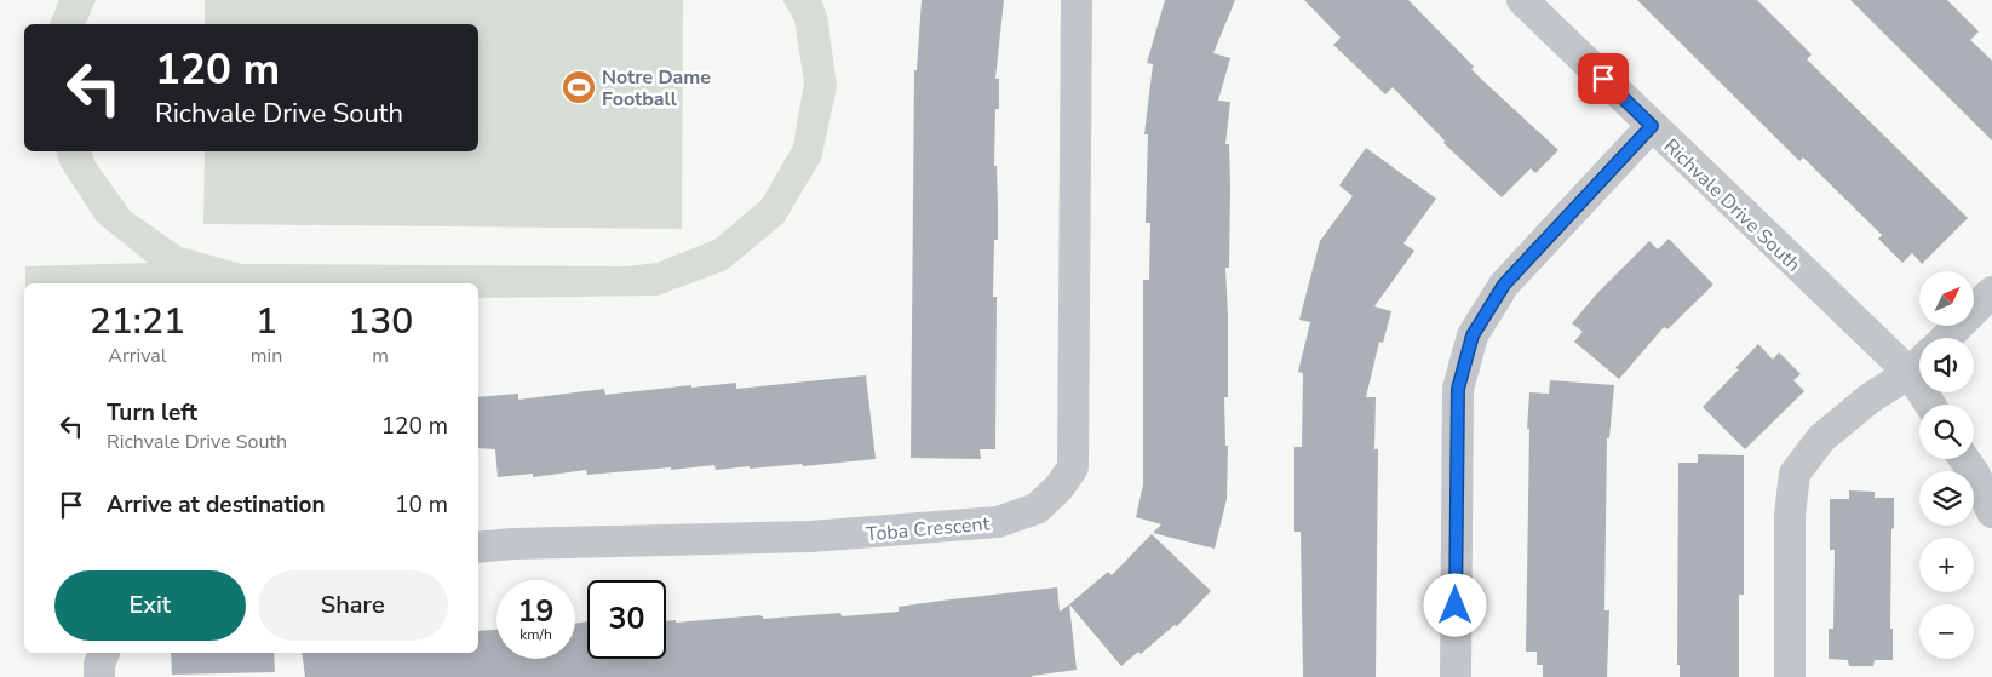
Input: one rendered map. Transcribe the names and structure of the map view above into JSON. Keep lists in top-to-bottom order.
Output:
{
  "streets": {
    "street": ["Richvale Drive South", "Toba Crescent"]
  },
  "places": {
    "sports": ["Notre Dame Football"]
  },
  "north": "top right",
  "page": {
    "turn": ["120 m", "Richvale Drive South"],
    "map_buttons": ["+", "−"],
    "eta": [
      "21:21",
      "Arrival",
      "1",
      "min",
      "130",
      "m"
    ],
    "list": [
      {
        "name": "Turn left",
        "note": "Richvale Drive South",
        "value": "120 m"
      },
      {
        "name": "Arrive at destination",
        "value": "10 m"
      }
    ],
    "buttons": ["Exit", "Share"],
    "speed": "19 km/h",
    "limit": "30"
  }
}
